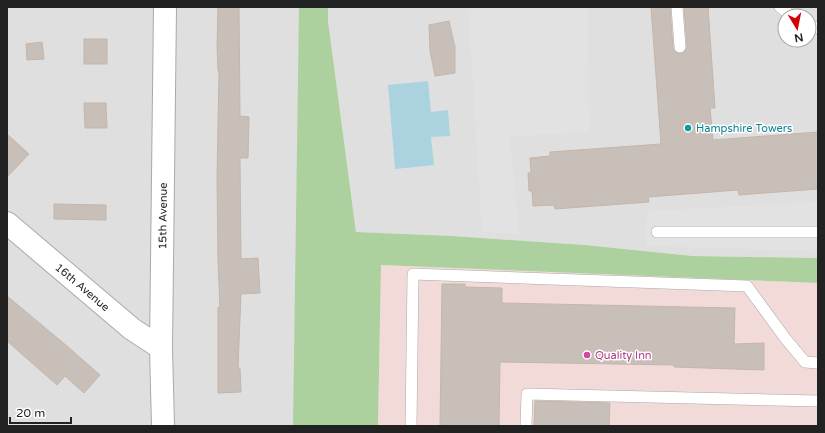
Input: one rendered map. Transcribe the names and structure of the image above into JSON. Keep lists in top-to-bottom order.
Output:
{
  "streets": {
    "street": ["15th Avenue", "16th Avenue"]
  },
  "crossings": [
    ["15th Avenue", "16th Avenue"]
  ],
  "places": ["Hampshire Towers", "Quality Inn"],
  "scale_bar": "20 m",
  "north": "bottom"
}
